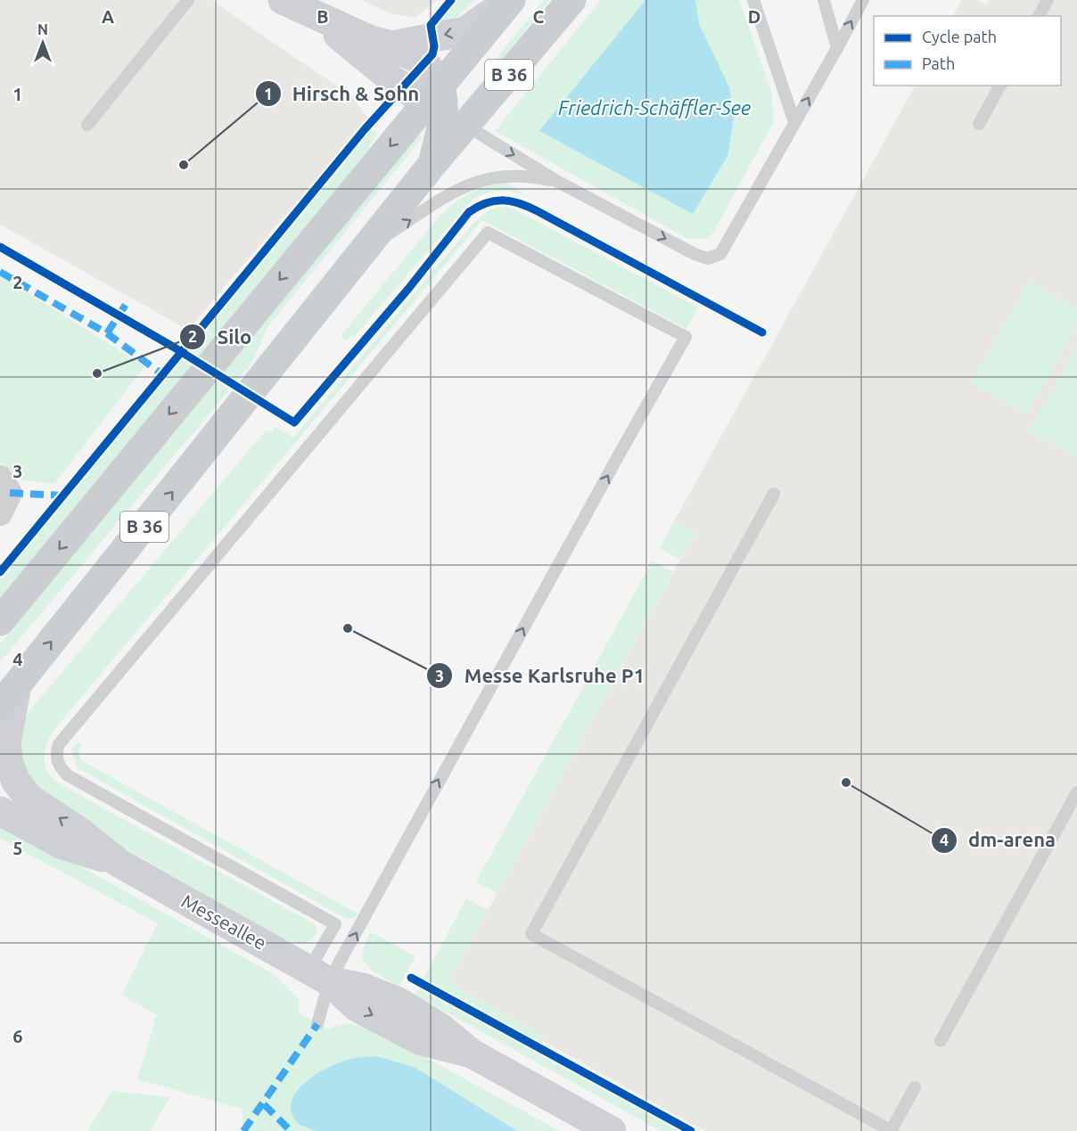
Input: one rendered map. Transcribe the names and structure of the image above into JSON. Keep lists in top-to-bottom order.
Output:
{
  "streets": {
    "main road": ["B 36"],
    "street": ["Messeallee"]
  },
  "crossings": [
    ["B 36", "Messeallee"]
  ],
  "water": ["Friedrich-Schäffler-See"],
  "places": [
    "Hirsch & Sohn",
    "Silo",
    "Messe Karlsruhe P1",
    "dm-arena"
  ],
  "legend": ["Cycle path", "Path"],
  "north": "top",
  "grid": {
    "columns": [
      "A",
      "B",
      "C",
      "D"
    ],
    "rows": [
      "1",
      "2",
      "3",
      "4",
      "5",
      "6"
    ]
  }
}
